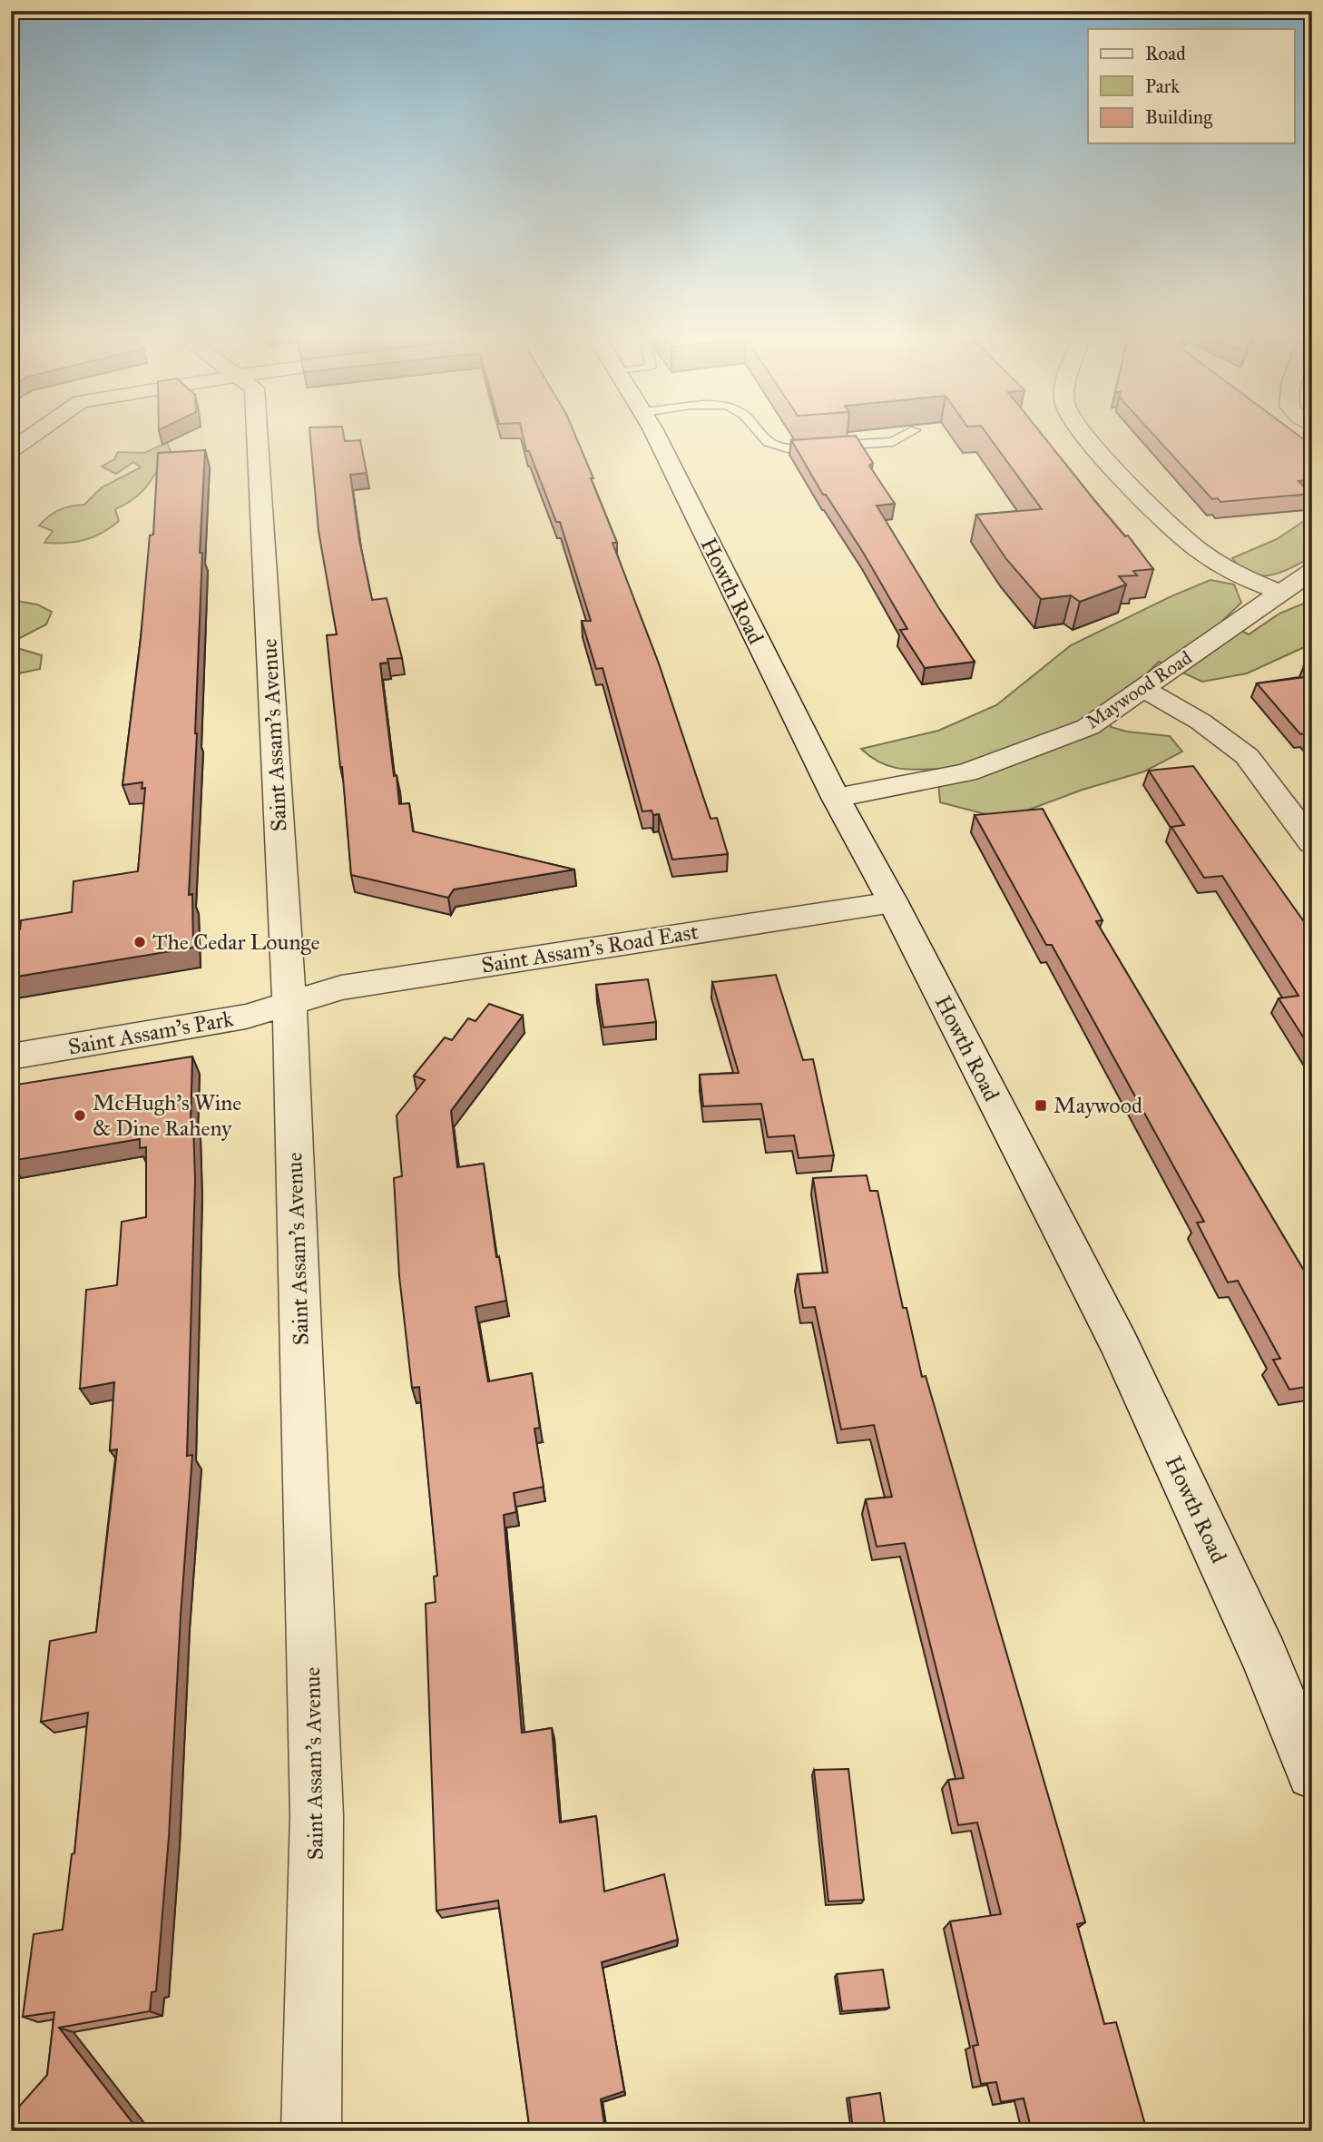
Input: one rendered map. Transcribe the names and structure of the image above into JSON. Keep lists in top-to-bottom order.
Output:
{
  "streets": {
    "street": [
      "Howth Road",
      "Maywood Road",
      "Saint Assam's Avenue",
      "Saint Assam's Road East",
      "Saint Assam's Park"
    ]
  },
  "crossings": [
    ["Howth Road", "Maywood Road"],
    ["Howth Road", "Saint Assam's Road East"],
    ["Saint Assam's Avenue", "Saint Assam's Road East"],
    ["Saint Assam's Avenue", "Saint Assam's Park"],
    ["Saint Assam's Road East", "Saint Assam's Park"]
  ],
  "places": {
    "other": ["The Cedar Lounge", "McHugh's Wine & Dine Raheny"],
    "transit": ["Maywood"]
  },
  "legend": ["Road", "Park", "Building"]
}
